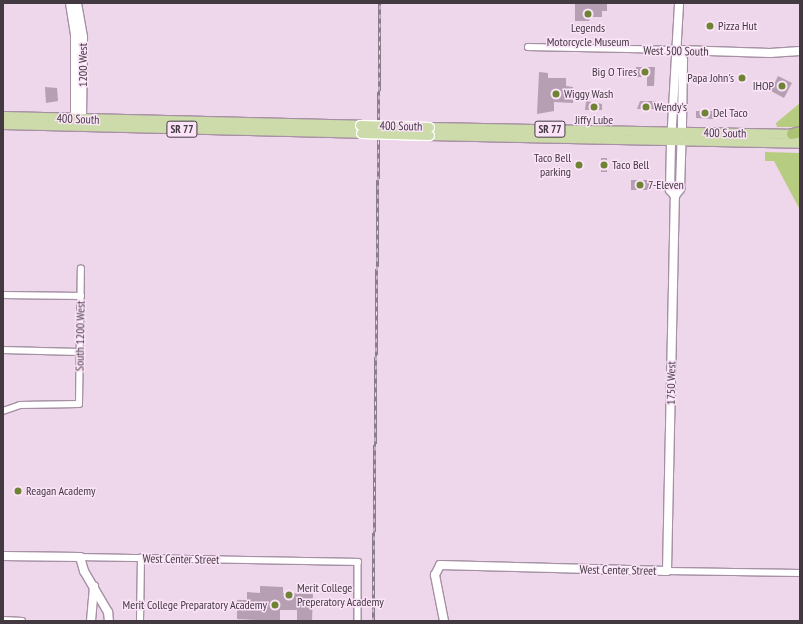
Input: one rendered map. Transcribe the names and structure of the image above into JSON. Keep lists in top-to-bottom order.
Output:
{
  "streets": {
    "main road": ["400 South", "SR 77"],
    "street": [
      "West 500 South",
      "1200 West",
      "South 1200 West",
      "1750 West",
      "West Center Street"
    ]
  },
  "crossings": [
    ["West 500 South", "1750 West"],
    ["1200 West", "400 South"],
    ["400 South", "1750 West"],
    ["1750 West", "West Center Street"]
  ],
  "places": [
    "Legends Motorcycle Museum",
    "Pizza Hut",
    "Big O Tires",
    "Papa John's",
    "IHOP",
    "Wiggy Wash",
    "Jiffy Lube",
    "Wendy's",
    "Del Taco",
    "Taco Bell parking",
    "Taco Bell",
    "7-Eleven",
    "Reagan Academy",
    "Merit College Preperatory Academy",
    "Merit College Preparatory Academy"
  ]
}
